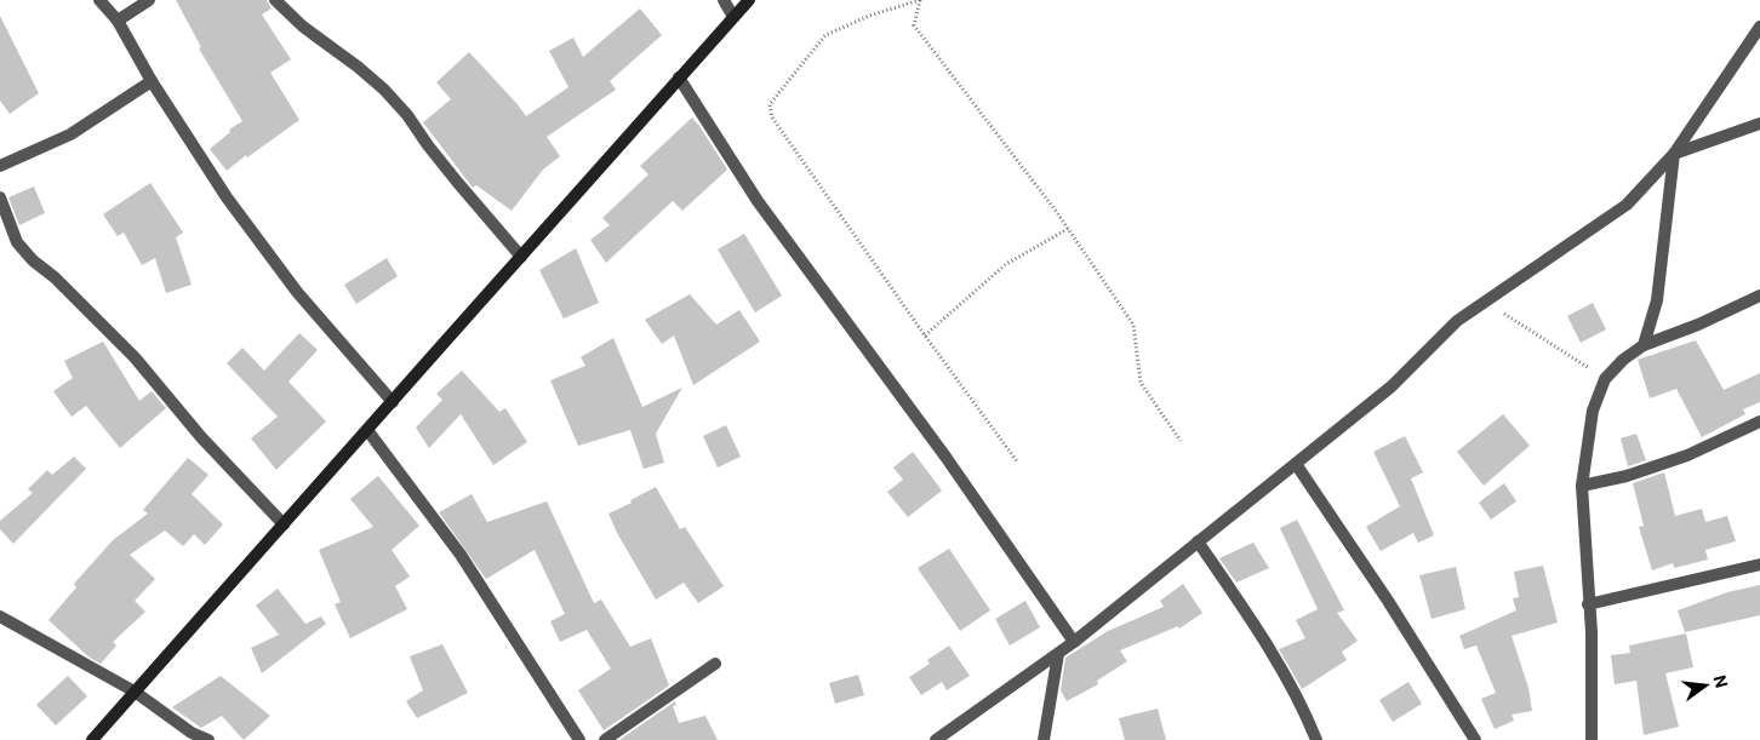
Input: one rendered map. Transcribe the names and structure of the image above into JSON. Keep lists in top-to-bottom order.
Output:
{
  "north": "right"
}
